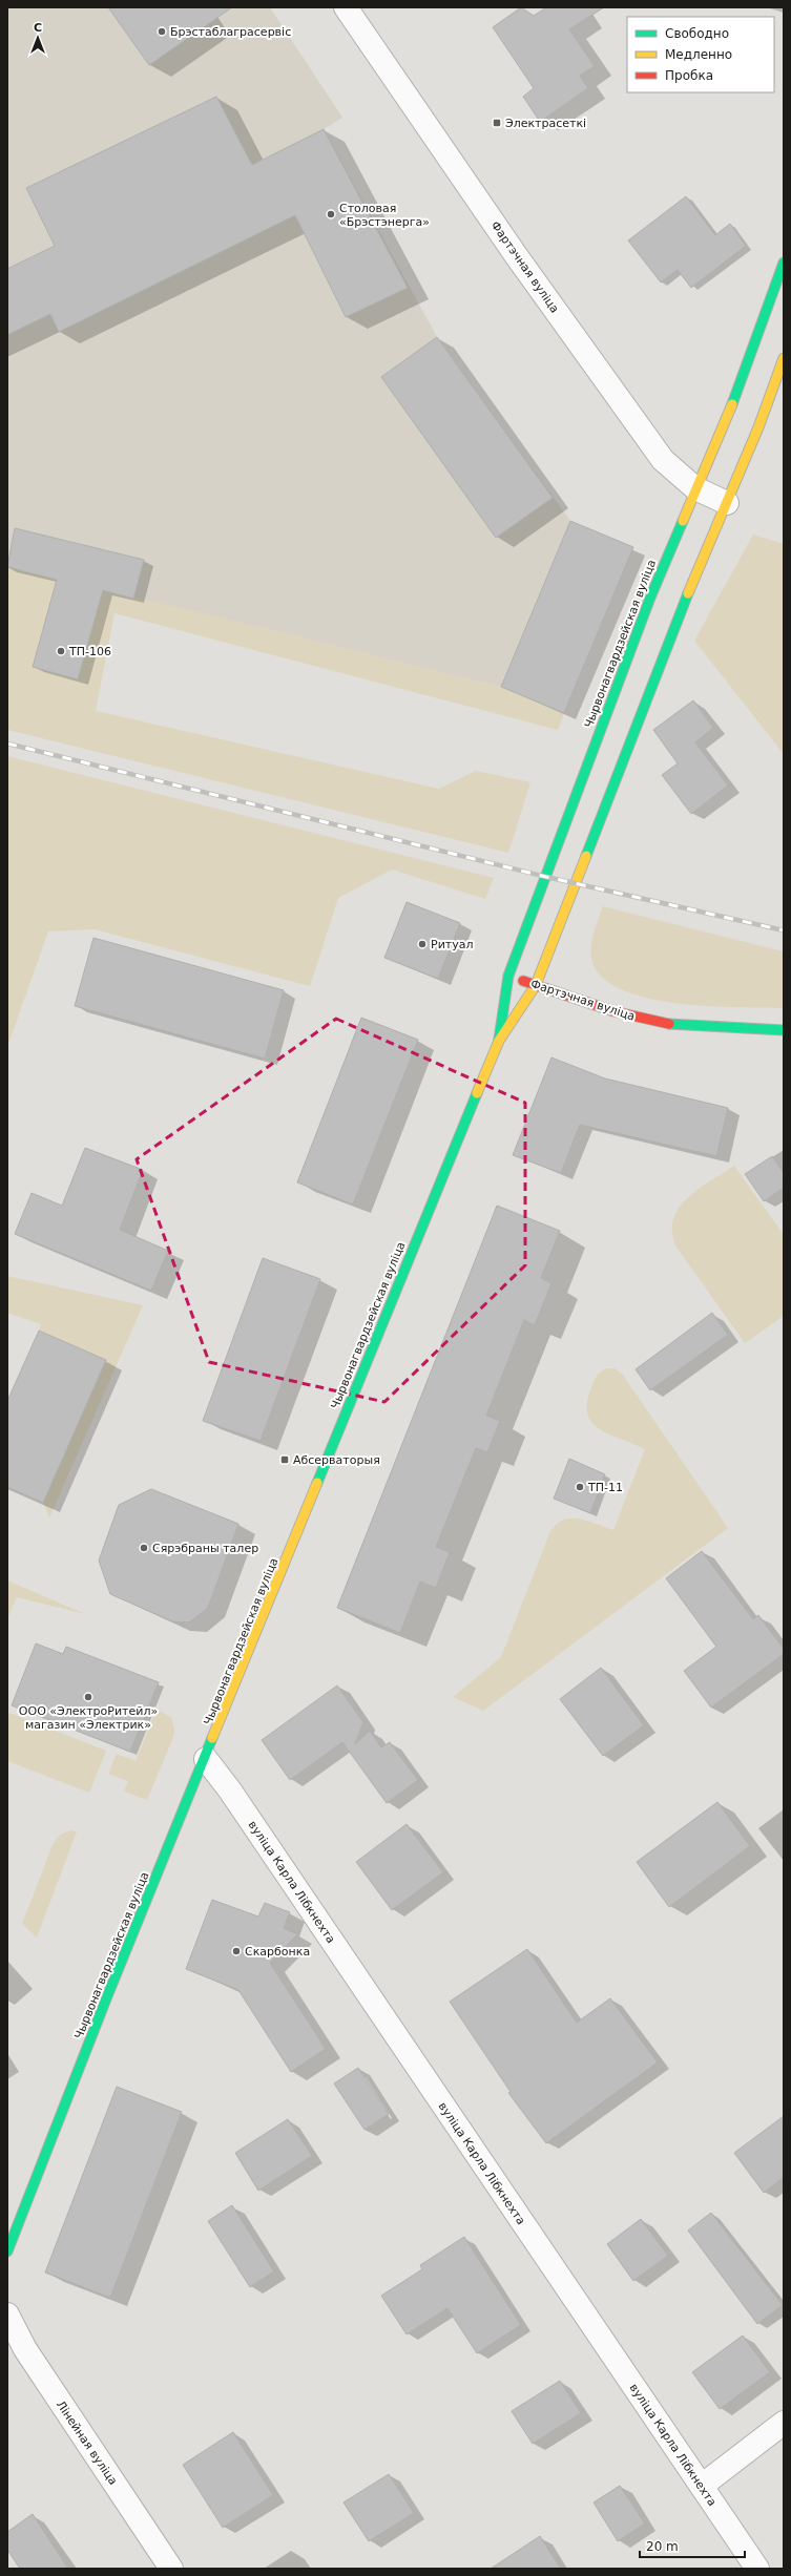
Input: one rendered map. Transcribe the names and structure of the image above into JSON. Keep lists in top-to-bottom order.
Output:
{
  "streets": {
    "main road": ["Фартэчная вуліца", "Чырвонагвардзейская вуліца"],
    "street": ["вуліца Карла Лібкнехта", "Лінейная вуліца"]
  },
  "crossings": [
    ["Фартэчная вуліца", "Чырвонагвардзейская вуліца"],
    ["Чырвонагвардзейская вуліца", "вуліца Карла Лібкнехта"]
  ],
  "places": {
    "other": [
      "Брэстаблаграсервіс",
      "Столовая «Брэстэнерга»",
      "ТП-106",
      "Ритуал",
      "ТП-11",
      "Сярэбраны талер",
      "ООО «ЭлектроРитейл» магазин «Электрик»",
      "Скарбонка"
    ],
    "transit": ["Электрасеткі", "Абсерваторыя"]
  },
  "legend": ["Свободно", "Медленно", "Пробка"],
  "scale_bar": "20 m",
  "north": "top"
}
